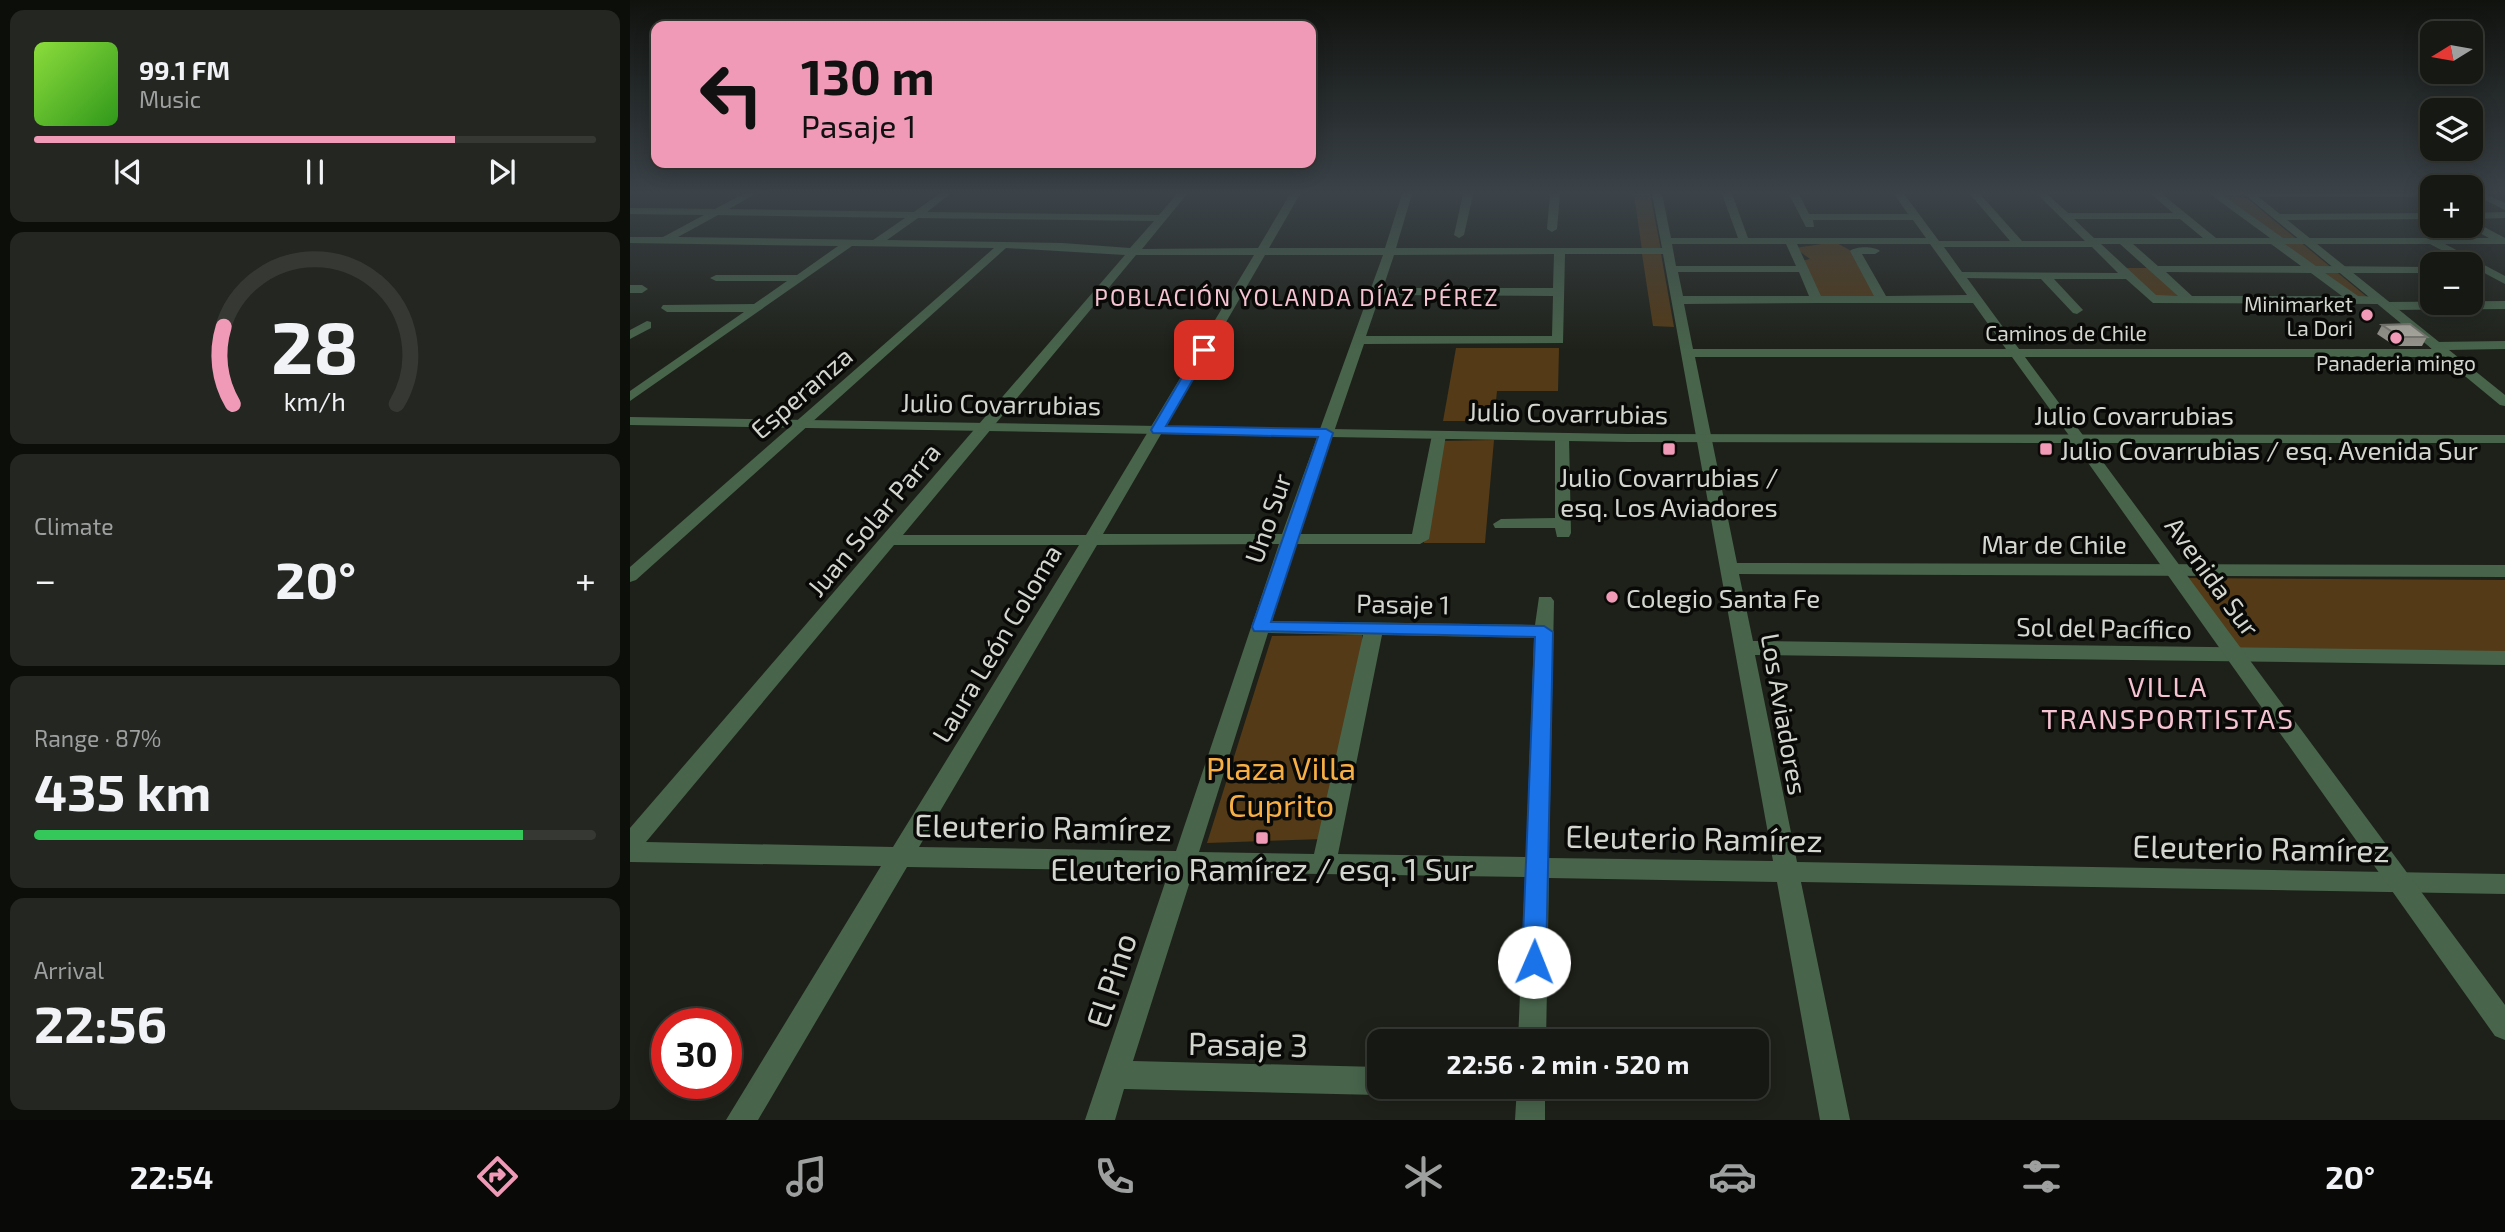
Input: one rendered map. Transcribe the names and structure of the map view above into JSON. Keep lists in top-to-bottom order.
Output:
{
  "streets": {
    "street": [
      "Caminos de Chile",
      "Esperanza",
      "Julio Covarrubias",
      "Uno Sur",
      "Juan Solar Parra",
      "Mar de Chile",
      "Avenida Sur",
      "Pasaje 1",
      "Sol del Pacífico",
      "Laura León Coloma",
      "Los Aviadores",
      "Eleuterio Ramírez",
      "El Pino",
      "Pasaje 3"
    ]
  },
  "crossings": [
    ["Caminos de Chile", "Avenida Sur"],
    ["Caminos de Chile", "Los Aviadores"],
    ["Esperanza", "Julio Covarrubias"],
    ["Julio Covarrubias", "Uno Sur"],
    ["Julio Covarrubias", "Juan Solar Parra"],
    ["Julio Covarrubias", "Avenida Sur"],
    ["Julio Covarrubias", "Laura León Coloma"],
    ["Julio Covarrubias", "Los Aviadores"],
    ["Uno Sur", "Pasaje 1"],
    ["Uno Sur", "Eleuterio Ramírez"],
    ["Uno Sur", "El Pino"],
    ["Mar de Chile", "Avenida Sur"],
    ["Mar de Chile", "Los Aviadores"],
    ["Avenida Sur", "Sol del Pacífico"],
    ["Avenida Sur", "Eleuterio Ramírez"],
    ["Sol del Pacífico", "Los Aviadores"],
    ["Laura León Coloma", "Eleuterio Ramírez"],
    ["Los Aviadores", "Eleuterio Ramírez"],
    ["Eleuterio Ramírez", "El Pino"],
    ["El Pino", "Pasaje 3"]
  ],
  "districts": ["POBLACIÓN YOLANDA DÍAZ PÉREZ", "VILLA TRANSPORTISTAS"],
  "parks": ["Plaza Villa Cuprito"],
  "places": {
    "other": ["Minimarket La Dori", "Panaderia mingo", "Colegio Santa Fe"],
    "transit": ["Julio Covarrubias / esq. Los Aviadores", "Julio Covarrubias / esq. Avenida Sur", "Eleuterio Ramírez / esq. 1 Sur"]
  },
  "north": "left",
  "page": {
    "map_buttons": ["+", "−"],
    "turn": ["130 m", "Pasaje 1"],
    "song": ["99.1 FM", "Music"],
    "tile": [
      "Climate",
      ["Range · 87%", "435 km"],
      ["Arrival", "22:56"]
    ],
    "heat": ["−", "20°", "+"],
    "limit": "30",
    "trip": "22:56 · 2 min · 520 m",
    "tabs": ["22:54", "20°"],
    "gauge": ["28", "km/h"]
  }
}
